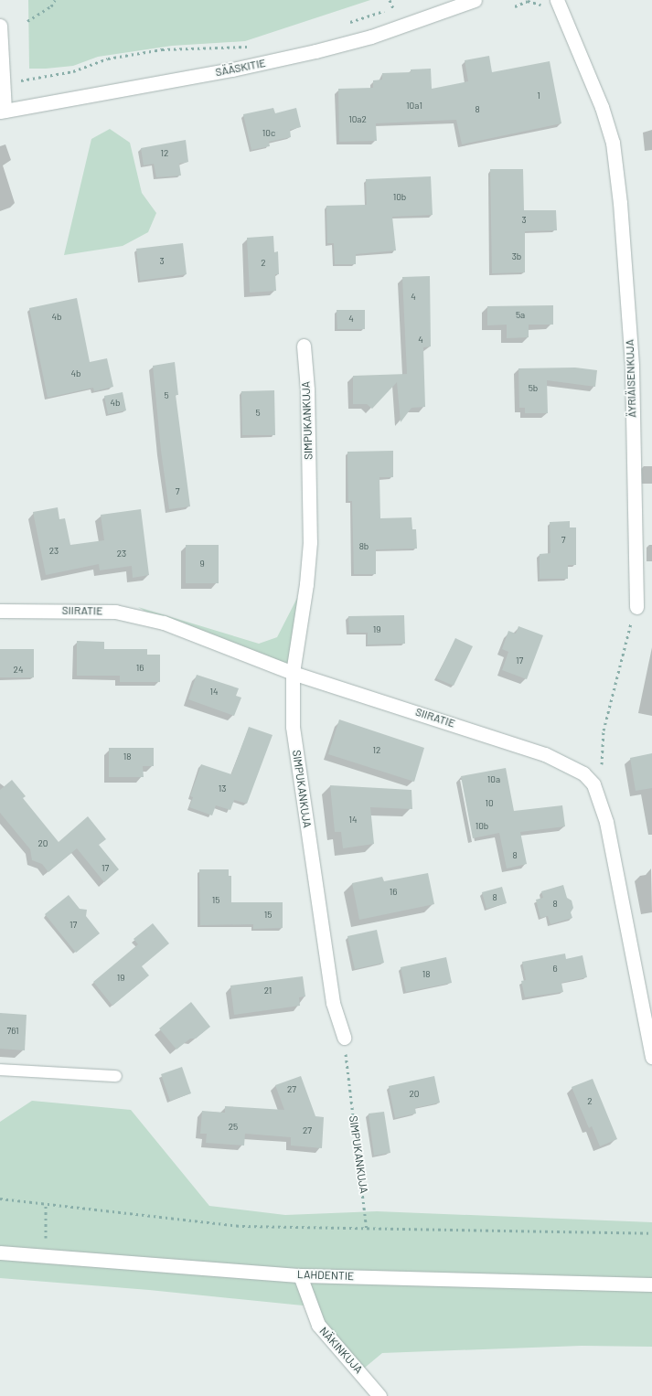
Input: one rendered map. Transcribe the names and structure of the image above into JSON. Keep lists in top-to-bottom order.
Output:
{
  "streets": {
    "street": [
      "SÄÄSKITIE",
      "ÄYRIÄISENKUJA",
      "SIMPUKANKUJA",
      "SIIRATIE",
      "LAHDENTIE",
      "NÄKINKUJA"
    ]
  },
  "crossings": [
    ["SIMPUKANKUJA", "SIIRATIE"],
    ["LAHDENTIE", "NÄKINKUJA"]
  ],
  "house_numbers": [
    "1",
    "10a1",
    "8",
    "10a2",
    "10c",
    "12",
    "10b",
    "3",
    "3b",
    "3",
    "2",
    "4",
    "5a",
    "4b",
    "4",
    "4",
    "4b",
    "5b",
    "5",
    "4b",
    "5",
    "7",
    "7",
    "8b",
    "23",
    "23",
    "9",
    "19",
    "17",
    "16",
    "24",
    "14",
    "12",
    "18",
    "10a",
    "13",
    "10",
    "14",
    "10b",
    "20",
    "8",
    "17",
    "16",
    "8",
    "15",
    "8",
    "15",
    "17",
    "6",
    "18",
    "19",
    "21",
    "761",
    "27",
    "20",
    "2",
    "25",
    "27"
  ]
}
